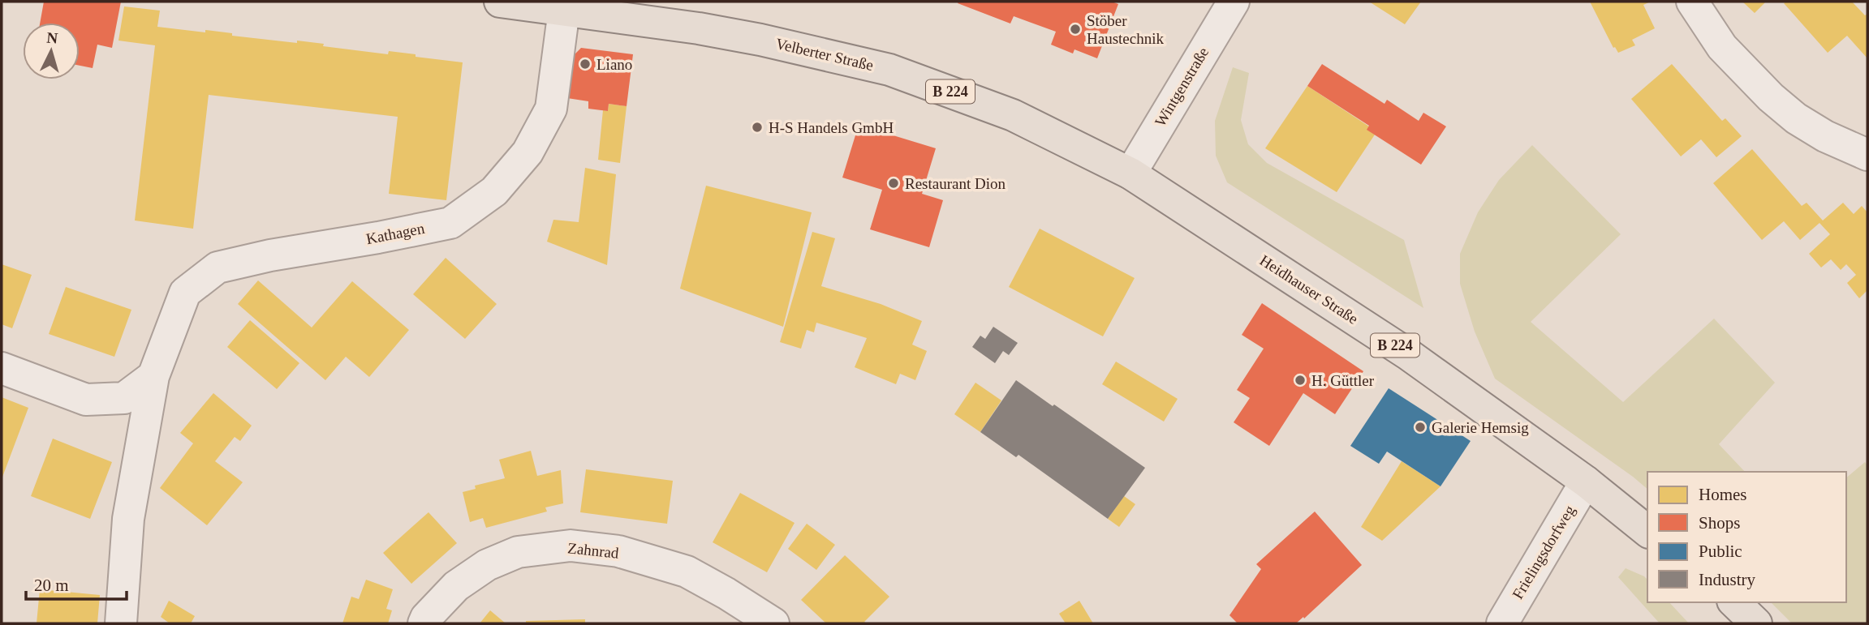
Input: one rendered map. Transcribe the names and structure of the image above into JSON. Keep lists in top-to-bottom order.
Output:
{
  "streets": {
    "main road": ["Velberter Straße", "B 224", "Heidhauser Straße"],
    "street": [
      "Wintgenstraße",
      "Kathagen",
      "Zahnrad",
      "Frielingsdorfweg"
    ]
  },
  "crossings": [
    ["Velberter Straße", "Wintgenstraße"],
    ["Velberter Straße", "Kathagen"],
    ["Velberter Straße", "Heidhauser Straße"],
    ["Wintgenstraße", "Heidhauser Straße"],
    ["Heidhauser Straße", "Frielingsdorfweg"]
  ],
  "places": [
    "Stöber Haustechnik",
    "Liano",
    "H-S Handels GmbH",
    "Restaurant Dion",
    "H. Güttler",
    "Galerie Hemsig"
  ],
  "legend": [
    "Homes",
    "Shops",
    "Public",
    "Industry"
  ],
  "scale_bar": "20 m",
  "north": "top"
}
